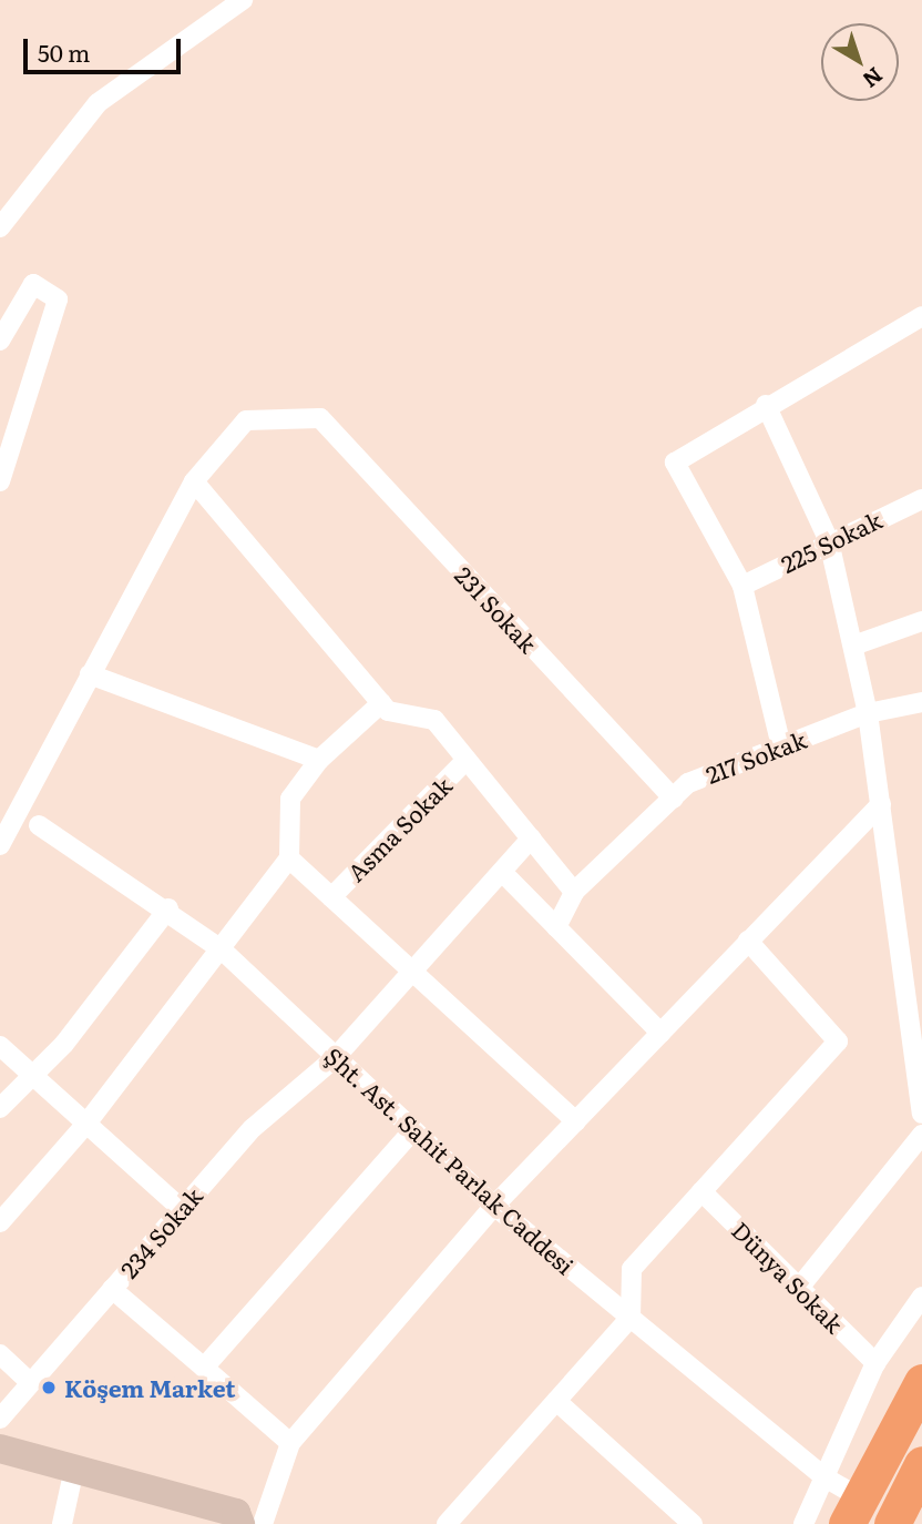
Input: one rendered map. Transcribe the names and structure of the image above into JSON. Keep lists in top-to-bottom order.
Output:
{
  "streets": {
    "street": [
      "225 Sokak",
      "231 Sokak",
      "217 Sokak",
      "Asma Sokak",
      "Şht. Ast. Sahit Parlak Caddesi",
      "234 Sokak",
      "Dünya Sokak"
    ]
  },
  "crossings": [
    ["231 Sokak", "217 Sokak"],
    ["Şht. Ast. Sahit Parlak Caddesi", "234 Sokak"]
  ],
  "places": ["Köşem Market"],
  "scale_bar": "50 m",
  "north": "bottom right"
}
